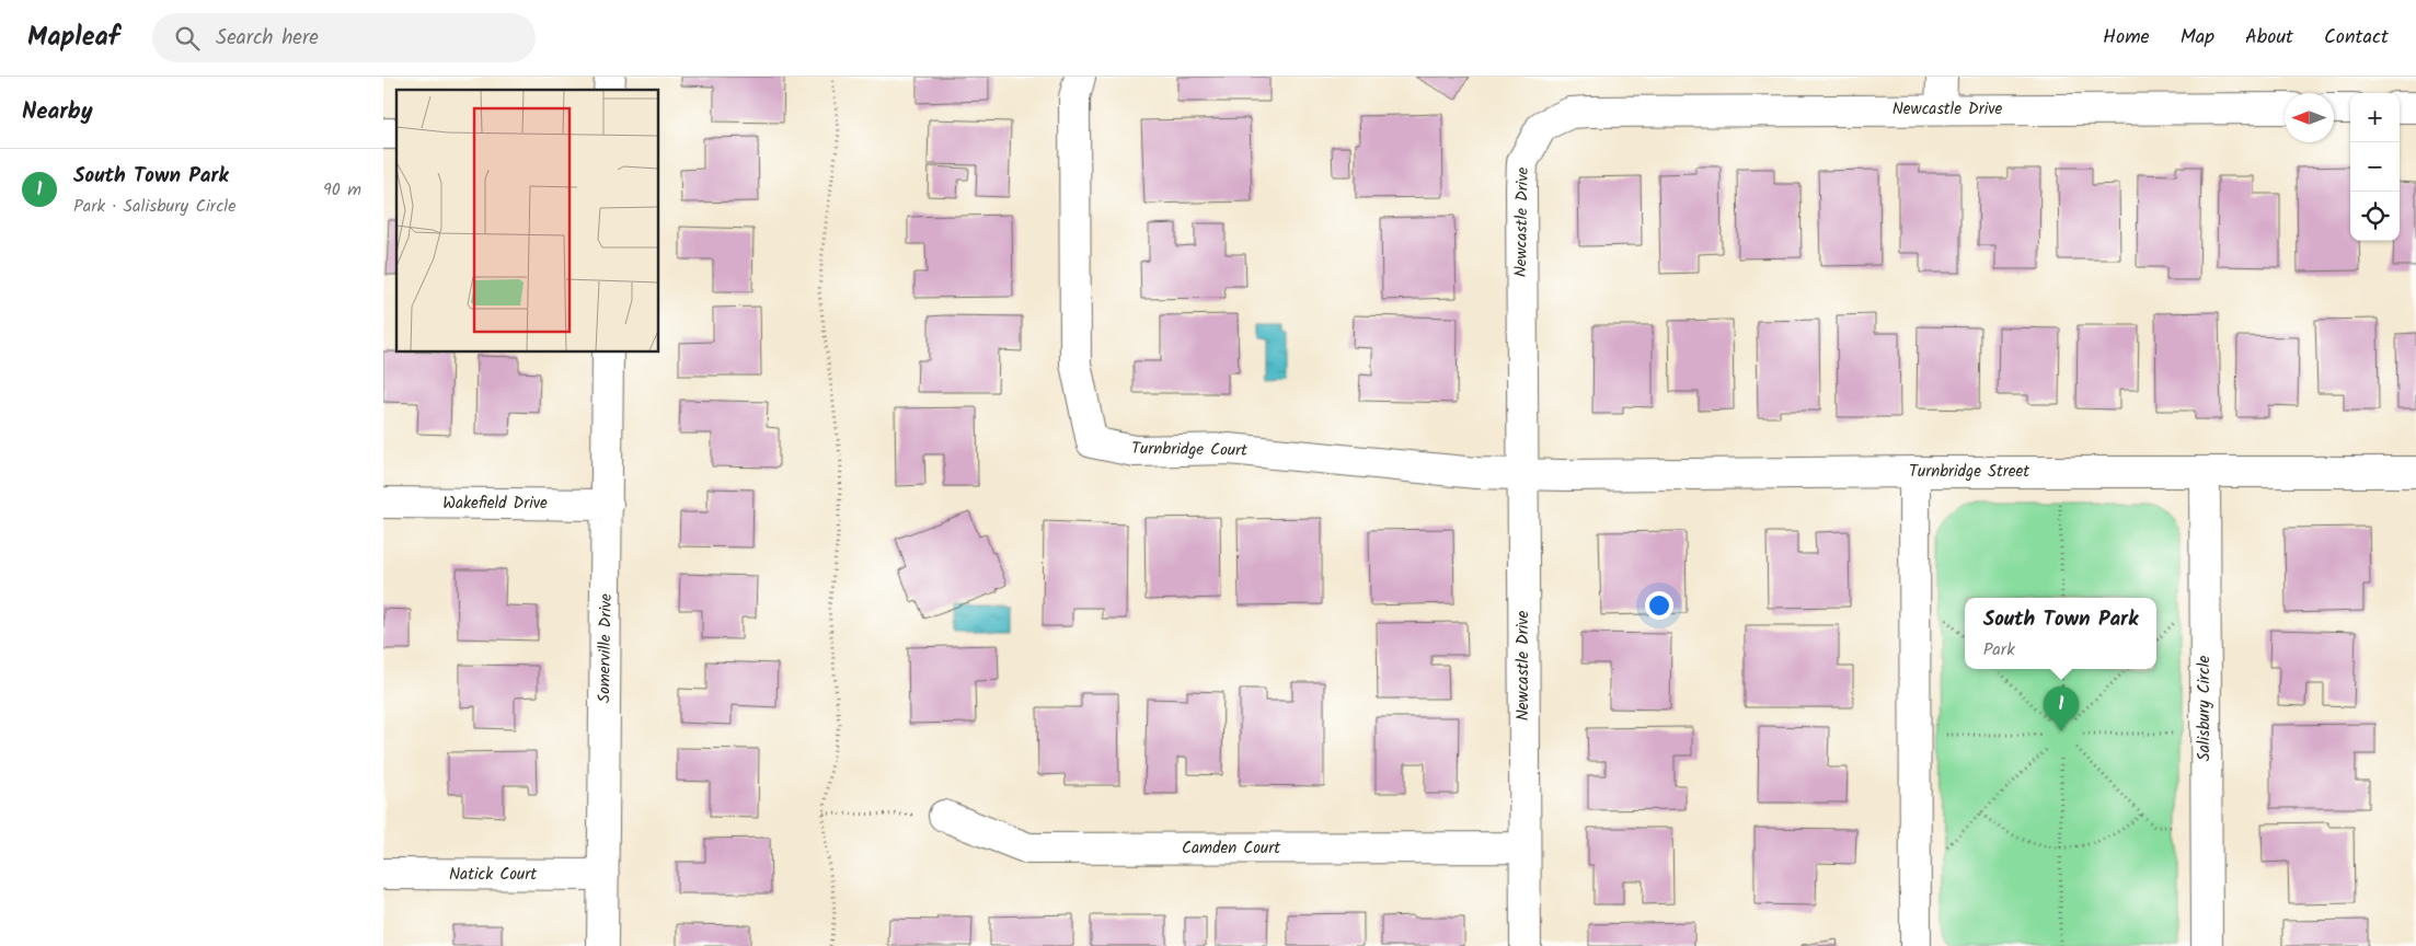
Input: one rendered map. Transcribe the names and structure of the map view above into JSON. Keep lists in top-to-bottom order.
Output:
{
  "streets": {
    "street": [
      "Newcastle Drive",
      "Turnbridge Court",
      "Turnbridge Street",
      "Wakefield Drive",
      "Somerville Drive",
      "Salisbury Circle",
      "Camden Court",
      "Natick Court"
    ]
  },
  "crossings": [
    ["Newcastle Drive", "Turnbridge Court"],
    ["Newcastle Drive", "Turnbridge Street"],
    ["Newcastle Drive", "Camden Court"],
    ["Turnbridge Court", "Turnbridge Street"],
    ["Turnbridge Street", "Salisbury Circle"],
    ["Wakefield Drive", "Somerville Drive"],
    ["Somerville Drive", "Natick Court"]
  ],
  "north": "left",
  "page": {
    "header": "Mapleaf",
    "search": "Search here",
    "nav": [
      "Home",
      "Map",
      "About",
      "Contact"
    ],
    "heading": "Nearby",
    "map_buttons": ["+", "−"],
    "list": [
      {
        "mark": "1",
        "name": "South Town Park",
        "note": "Park · Salisbury Circle",
        "value": "90 m"
      }
    ],
    "popup": ["South Town Park", "Park"],
    "pins": "1"
  }
}
